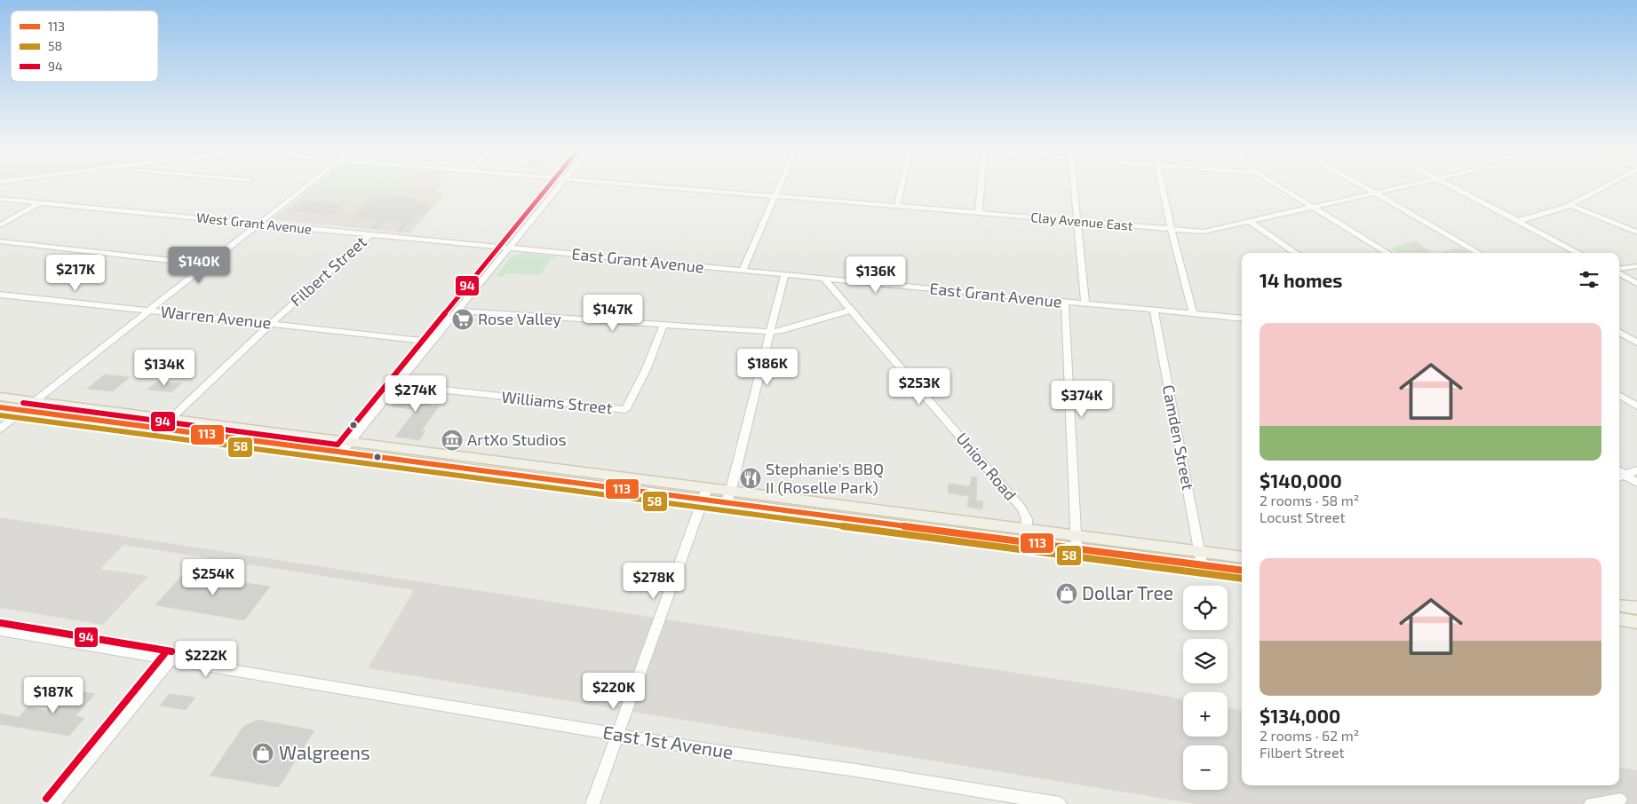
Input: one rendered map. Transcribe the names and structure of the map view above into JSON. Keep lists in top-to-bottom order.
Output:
{
  "streets": {
    "street": [
      "Clay Avenue East",
      "West Grant Avenue",
      "East Grant Avenue",
      "Filbert Street",
      "Warren Avenue",
      "Williams Street",
      "Camden Street",
      "Union Road",
      "East 1st Avenue"
    ]
  },
  "crossings": [
    ["West Grant Avenue", "East Grant Avenue"],
    ["West Grant Avenue", "Filbert Street"],
    ["East Grant Avenue", "Camden Street"],
    ["East Grant Avenue", "Union Road"],
    ["Filbert Street", "Warren Avenue"]
  ],
  "places": {
    "supermarket": ["Rose Valley"],
    "museum": ["ArtXo Studios"],
    "restaurant": ["Stephanie's BBQ II (Roselle Park)"],
    "shop": ["Dollar Tree", "Walgreens"]
  },
  "lines": ["transit line 94", "transit line 113", "transit line 58"],
  "legend": ["113", "58", "94"],
  "page": {
    "price": [
      "$140K",
      "$217K",
      "$136K",
      "$147K",
      "$186K",
      "$134K",
      "$253K",
      "$274K",
      "$374K",
      "$254K",
      "$278K",
      "$222K",
      "$220K",
      "$187K"
    ],
    "heading": "14 homes",
    "list": [
      {
        "name": "$140,000",
        "note": "2 rooms · 58 m² · Locust Street"
      },
      {
        "name": "$134,000",
        "note": "2 rooms · 62 m² · Filbert Street"
      }
    ],
    "map_buttons": ["+", "−"]
  }
}
